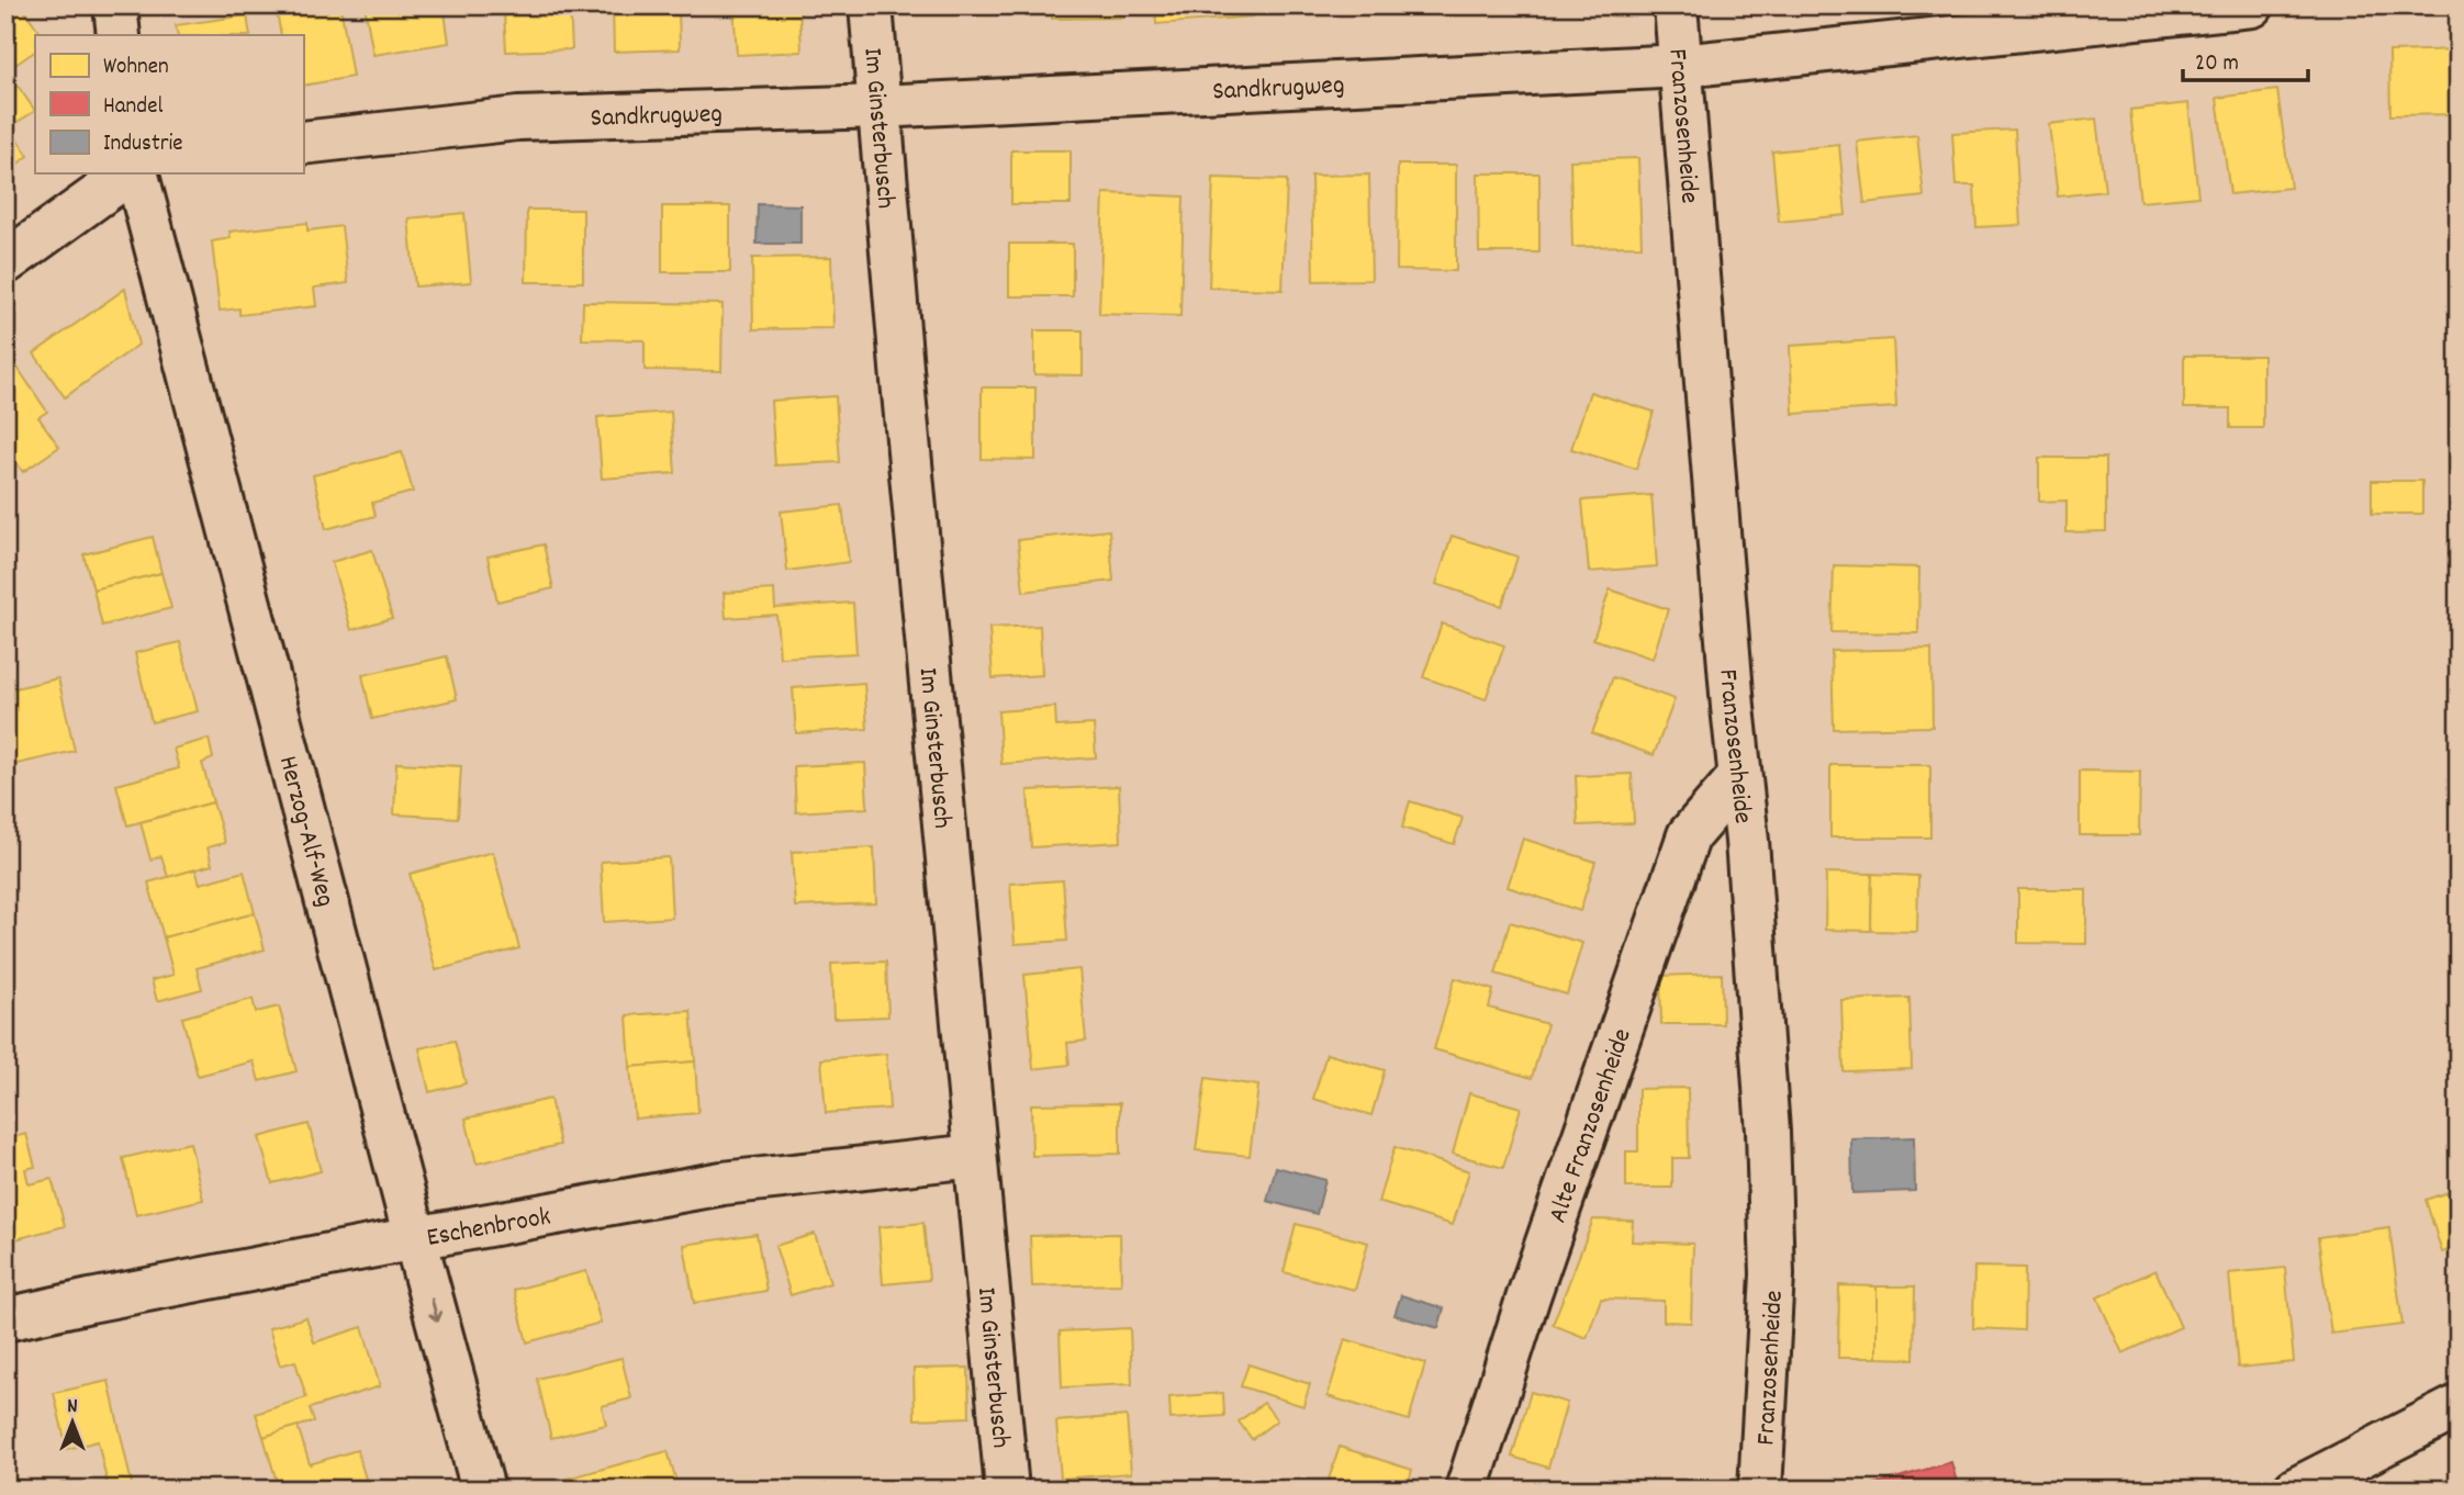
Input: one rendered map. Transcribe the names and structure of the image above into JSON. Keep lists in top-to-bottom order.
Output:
{
  "streets": {
    "street": [
      "Sandkrugweg",
      "Im Ginsterbusch",
      "Franzosenheide",
      "Herzog-Alf-Weg",
      "Alte Franzosenheide",
      "Eschenbrook"
    ]
  },
  "crossings": [
    ["Sandkrugweg", "Im Ginsterbusch"],
    ["Sandkrugweg", "Franzosenheide"],
    ["Im Ginsterbusch", "Eschenbrook"],
    ["Franzosenheide", "Alte Franzosenheide"],
    ["Herzog-Alf-Weg", "Eschenbrook"]
  ],
  "legend": ["Wohnen", "Handel", "Industrie"],
  "scale_bar": "20 m",
  "north": "top"
}
